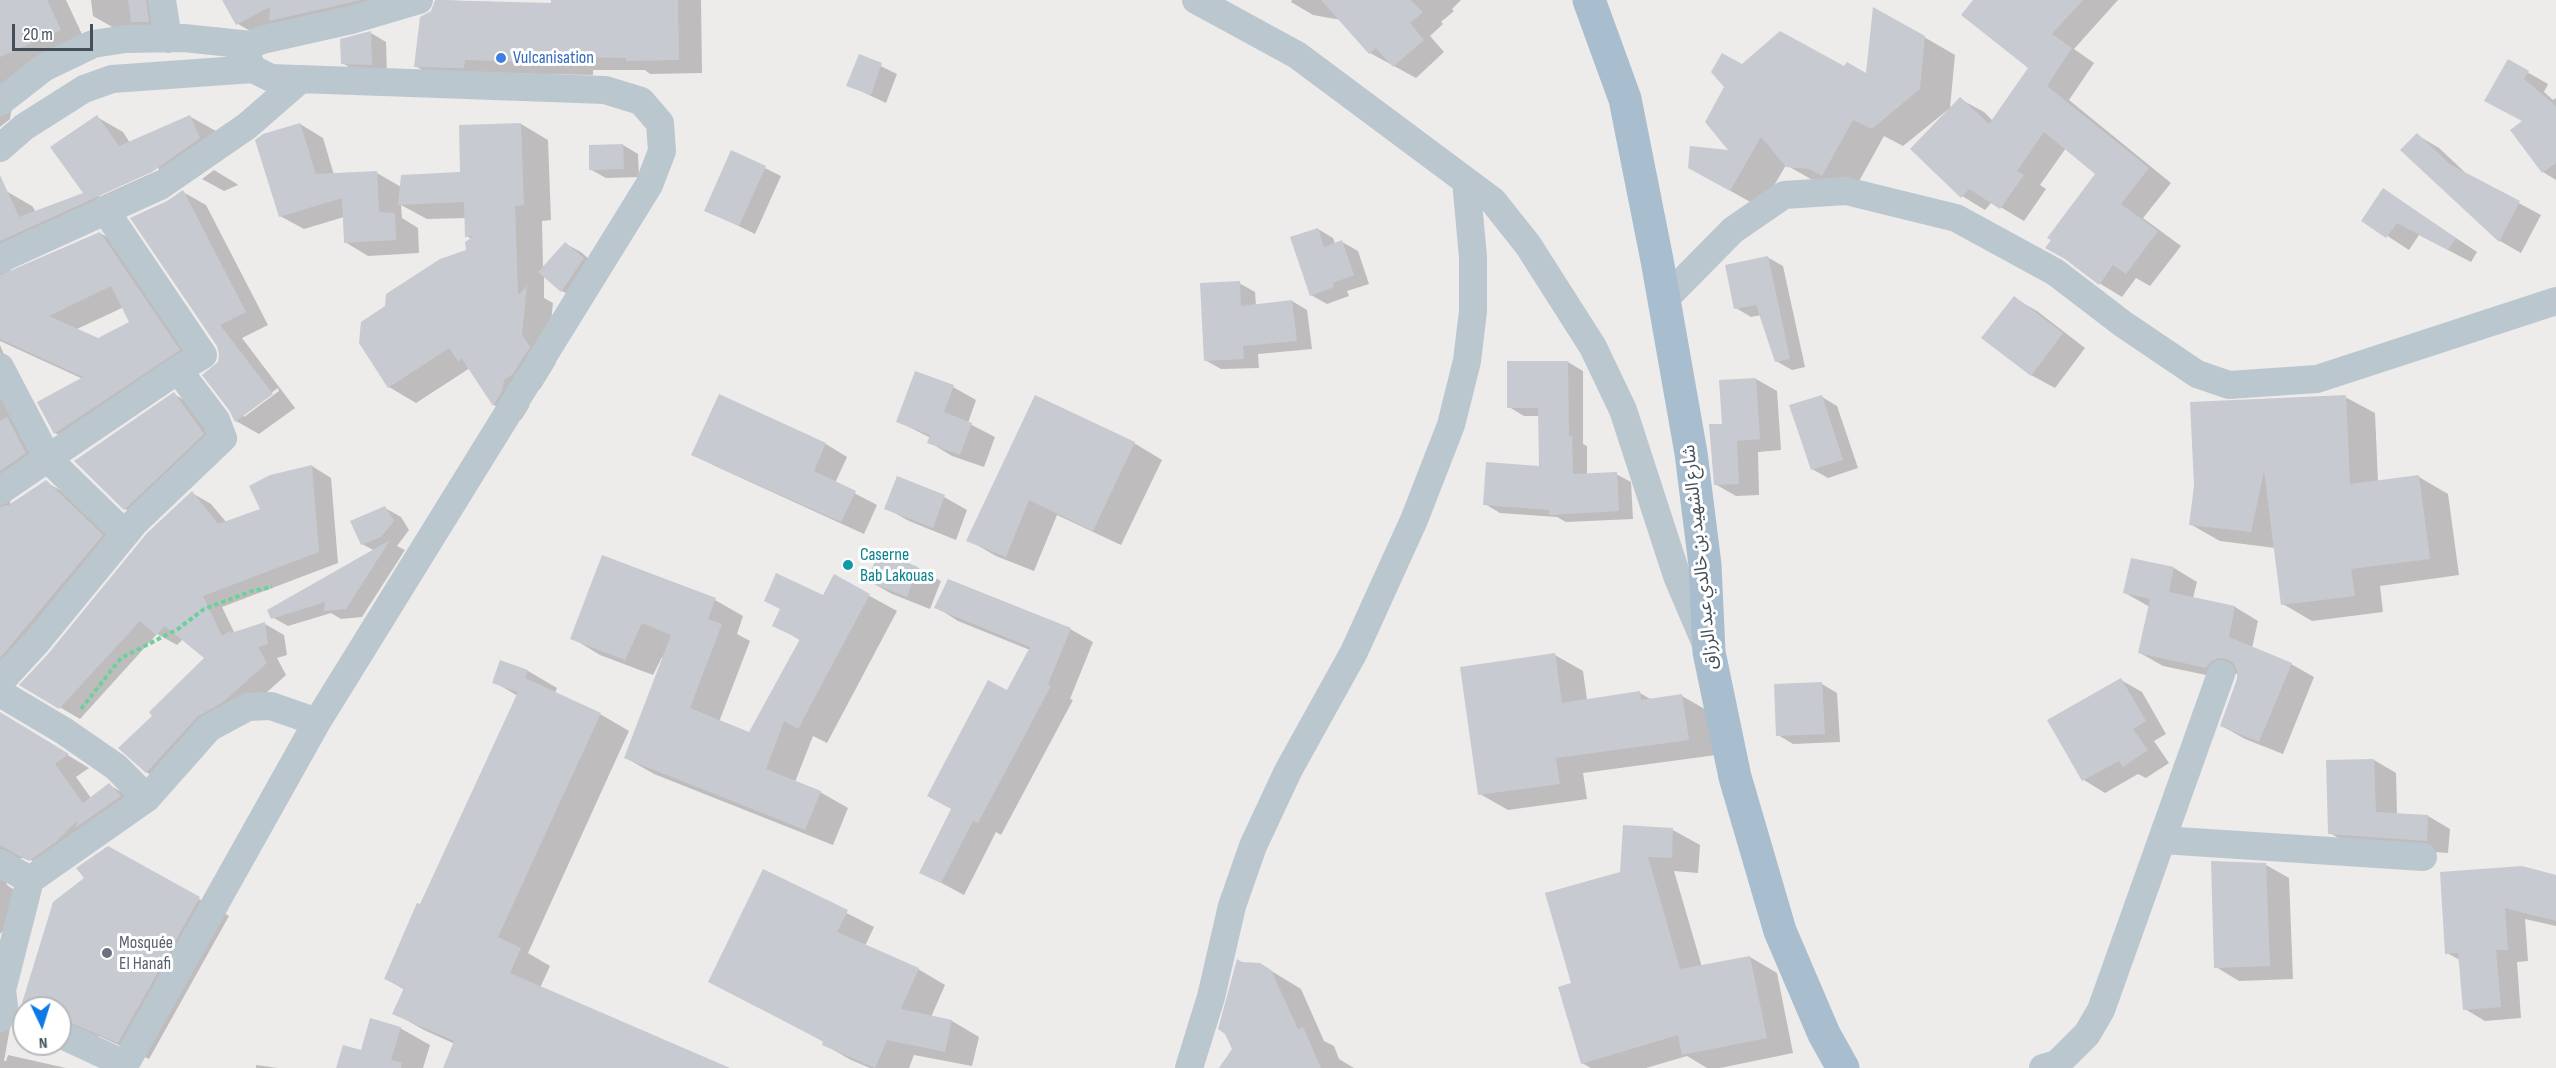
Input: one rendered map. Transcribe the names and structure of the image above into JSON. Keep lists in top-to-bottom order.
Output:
{
  "streets": {
    "main road": ["شارع الشهيد بن خالدي عبد الرزاق"]
  },
  "places": ["Vulcanisation", "Caserne Bab Lakouas", "Mosquée El Hanafi"],
  "scale_bar": "20 m",
  "north": "bottom"
}
